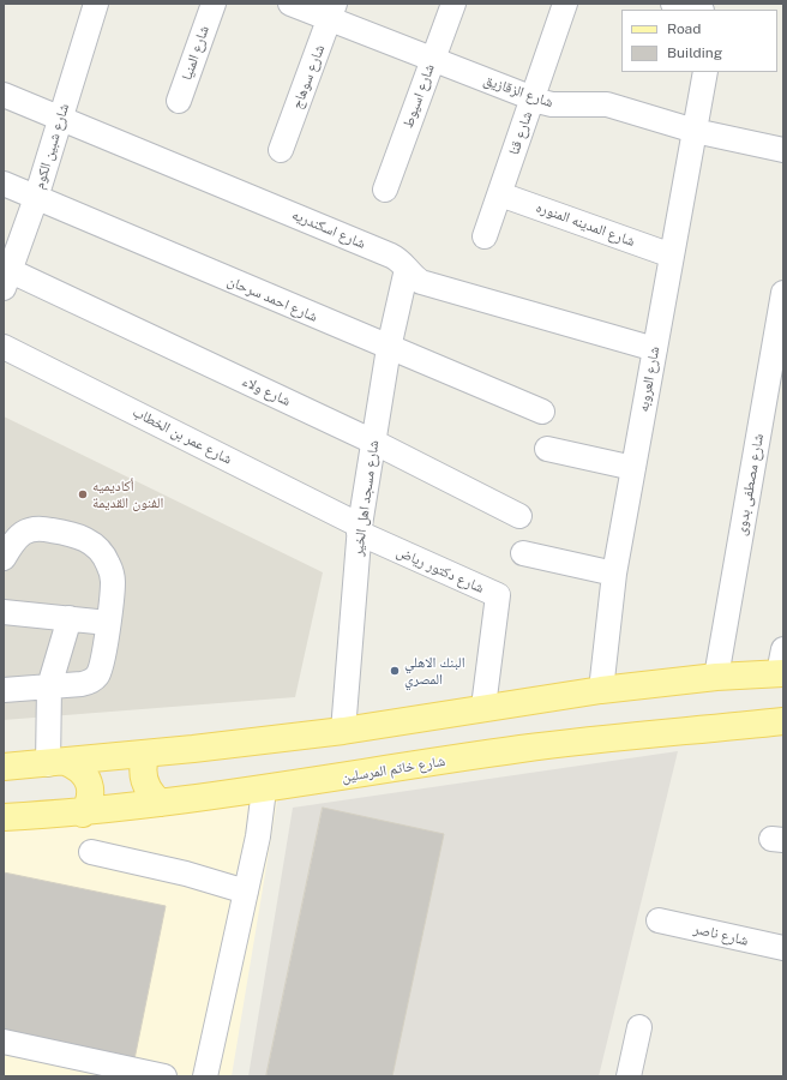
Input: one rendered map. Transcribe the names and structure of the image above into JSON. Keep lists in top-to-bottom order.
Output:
{
  "streets": {
    "main road": ["شارع خاتم المرسلين"],
    "street": [
      "شارع المنيا",
      "شارع سوهاج",
      "شارع الزقازيق",
      "شارع اسيوط",
      "شارع قنا",
      "شارع شبين الكوم",
      "شارع المدينه المنوره",
      "شارع اسكندريه",
      "شارع احمد سرحان",
      "شارع العروبه",
      "شارع ولاء",
      "شارع عمر بن الخطاب",
      "شارع مصطفى بدوى",
      "شارع مسجد اهل الخير",
      "شارع دكتور رياض",
      "شارع ناصر"
    ]
  },
  "crossings": [
    ["شارع سوهاج", "شارع الزقازيق"],
    ["شارع الزقازيق", "شارع اسيوط"],
    ["شارع الزقازيق", "شارع قنا"],
    ["شارع الزقازيق", "شارع العروبه"],
    ["شارع قنا", "شارع المدينه المنوره"],
    ["شارع شبين الكوم", "شارع اسكندريه"],
    ["شارع شبين الكوم", "شارع احمد سرحان"],
    ["شارع شبين الكوم", "شارع ولاء"],
    ["شارع المدينه المنوره", "شارع العروبه"],
    ["شارع اسكندريه", "شارع العروبه"],
    ["شارع اسكندريه", "شارع مسجد اهل الخير"],
    ["شارع احمد سرحان", "شارع مسجد اهل الخير"],
    ["شارع ولاء", "شارع مسجد اهل الخير"],
    ["شارع عمر بن الخطاب", "شارع مسجد اهل الخير"],
    ["شارع عمر بن الخطاب", "شارع دكتور رياض"],
    ["شارع مسجد اهل الخير", "شارع دكتور رياض"]
  ],
  "places": ["أكاديميه الفنون القديمة", "البنك الاهلي المصري"],
  "legend": ["Road", "Building"]
}
